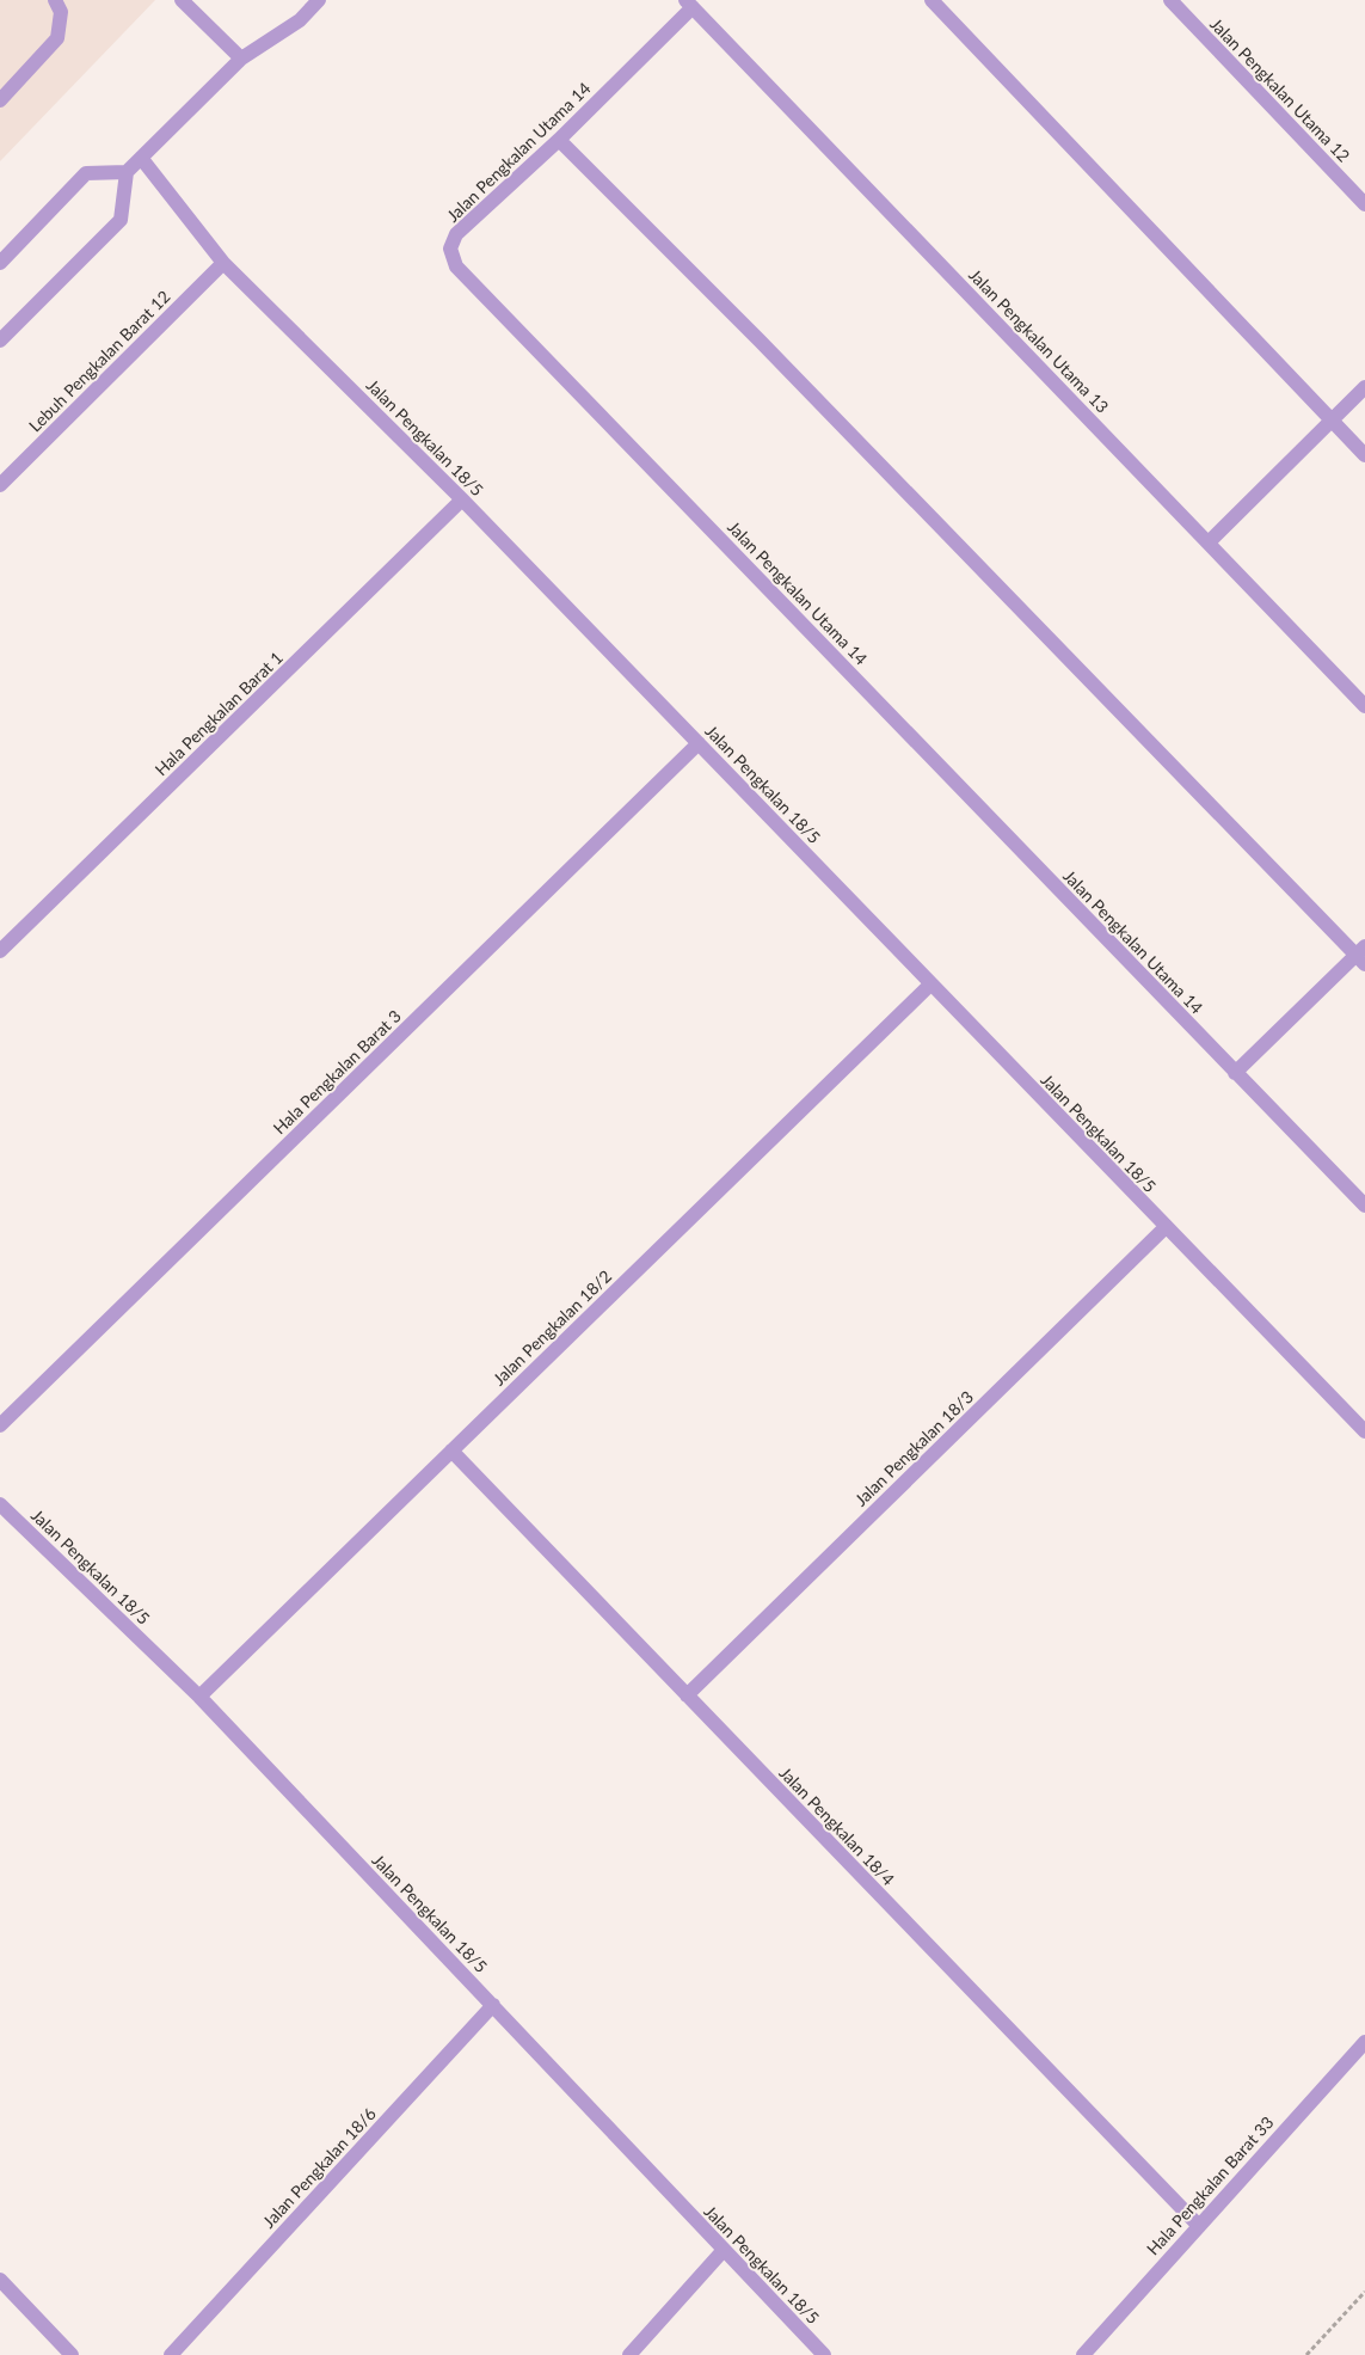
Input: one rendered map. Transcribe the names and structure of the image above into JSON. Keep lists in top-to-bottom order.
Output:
{
  "streets": {
    "street": [
      "Jalan Pengkalan Utama 12",
      "Jalan Pengkalan Utama 14",
      "Jalan Pengkalan Utama 13",
      "Lebuh Pengkalan Barat 12",
      "Jalan Pengkalan 18/5",
      "Hala Pengkalan Barat 1",
      "Hala Pengkalan Barat 3",
      "Jalan Pengkalan 18/2",
      "Jalan Pengkalan 18/3",
      "Jalan Pengkalan 18/4",
      "Jalan Pengkalan 18/6",
      "Hala Pengkalan Barat 33"
    ]
  },
  "crossings": [
    ["Jalan Pengkalan Utama 14", "Jalan Pengkalan Utama 13"],
    ["Lebuh Pengkalan Barat 12", "Jalan Pengkalan 18/5"],
    ["Jalan Pengkalan 18/5", "Hala Pengkalan Barat 1"],
    ["Jalan Pengkalan 18/5", "Hala Pengkalan Barat 3"],
    ["Jalan Pengkalan 18/5", "Jalan Pengkalan 18/2"],
    ["Jalan Pengkalan 18/5", "Jalan Pengkalan 18/3"],
    ["Jalan Pengkalan 18/5", "Jalan Pengkalan 18/6"],
    ["Jalan Pengkalan 18/2", "Jalan Pengkalan 18/4"],
    ["Jalan Pengkalan 18/3", "Jalan Pengkalan 18/4"],
    ["Jalan Pengkalan 18/4", "Hala Pengkalan Barat 33"]
  ]
}
